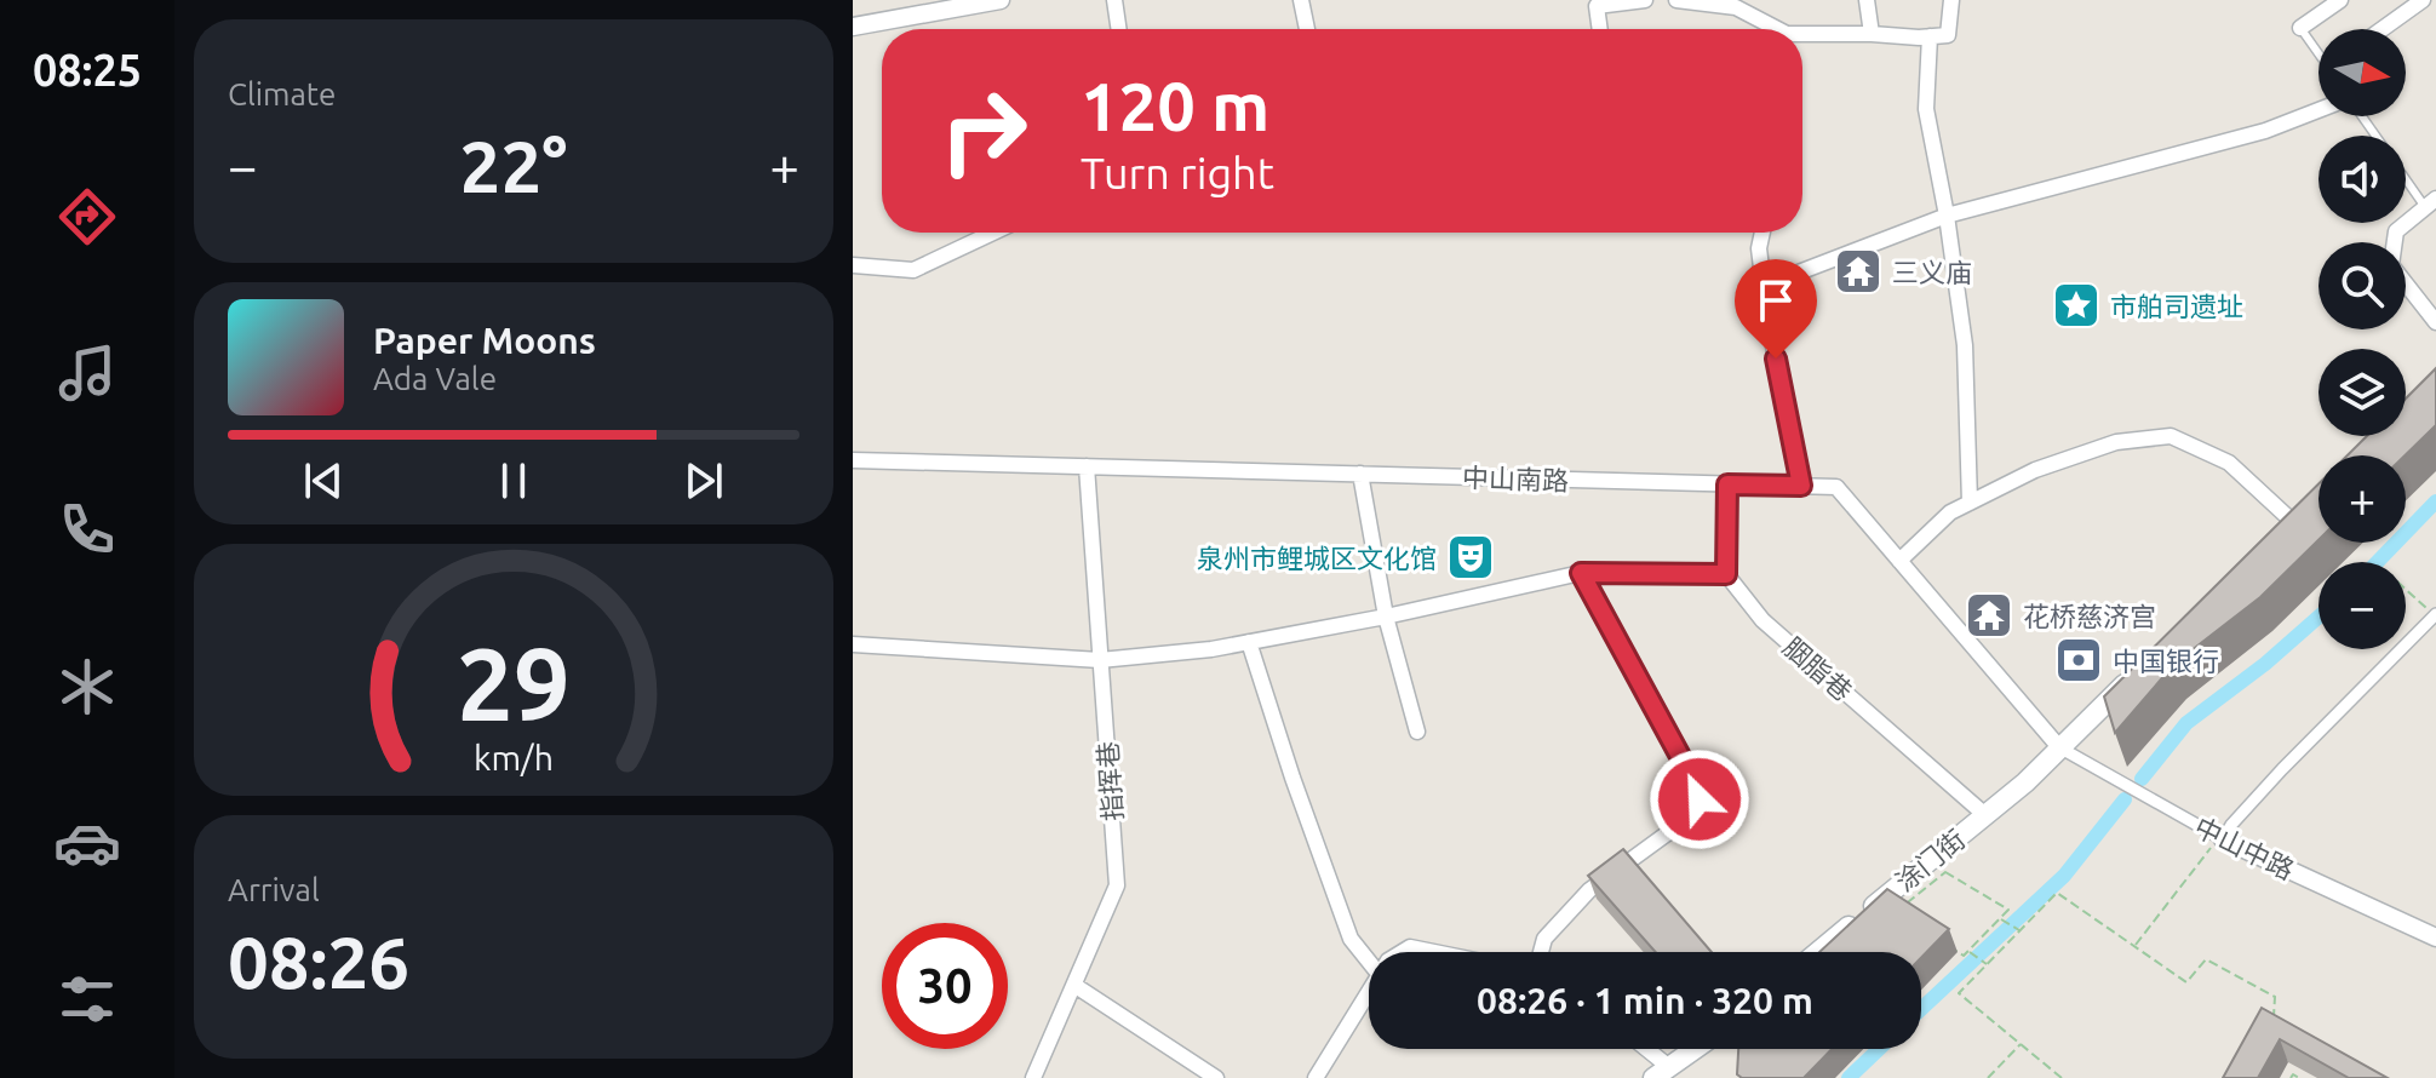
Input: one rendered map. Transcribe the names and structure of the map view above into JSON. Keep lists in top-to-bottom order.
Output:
{
  "streets": {
    "main road": ["涂门街"],
    "street": [
      "中山南路",
      "胭脂巷",
      "指挥巷",
      "中山中路"
    ]
  },
  "crossings": [
    ["中山南路", "指挥巷"],
    ["中山南路", "中山中路"],
    ["中山南路", "涂门街"],
    ["胭脂巷", "涂门街"],
    ["中山中路", "涂门街"]
  ],
  "places": {
    "temple": ["三义庙", "花桥慈济宫"],
    "place": ["市舶司遗址"],
    "theatre": ["泉州市鲤城区文化馆"],
    "bank": ["中国银行"]
  },
  "north": "right",
  "page": {
    "tabs": "08:25",
    "tile": [
      "Climate",
      ["Arrival", "08:26"]
    ],
    "map_buttons": ["+", "−"],
    "turn": ["120 m", "Turn right"],
    "heat": ["−", "22°", "+"],
    "song": ["Paper Moons", "Ada Vale"],
    "limit": "30",
    "trip": "08:26 · 1 min · 320 m",
    "gauge": ["29", "km/h"]
  }
}
